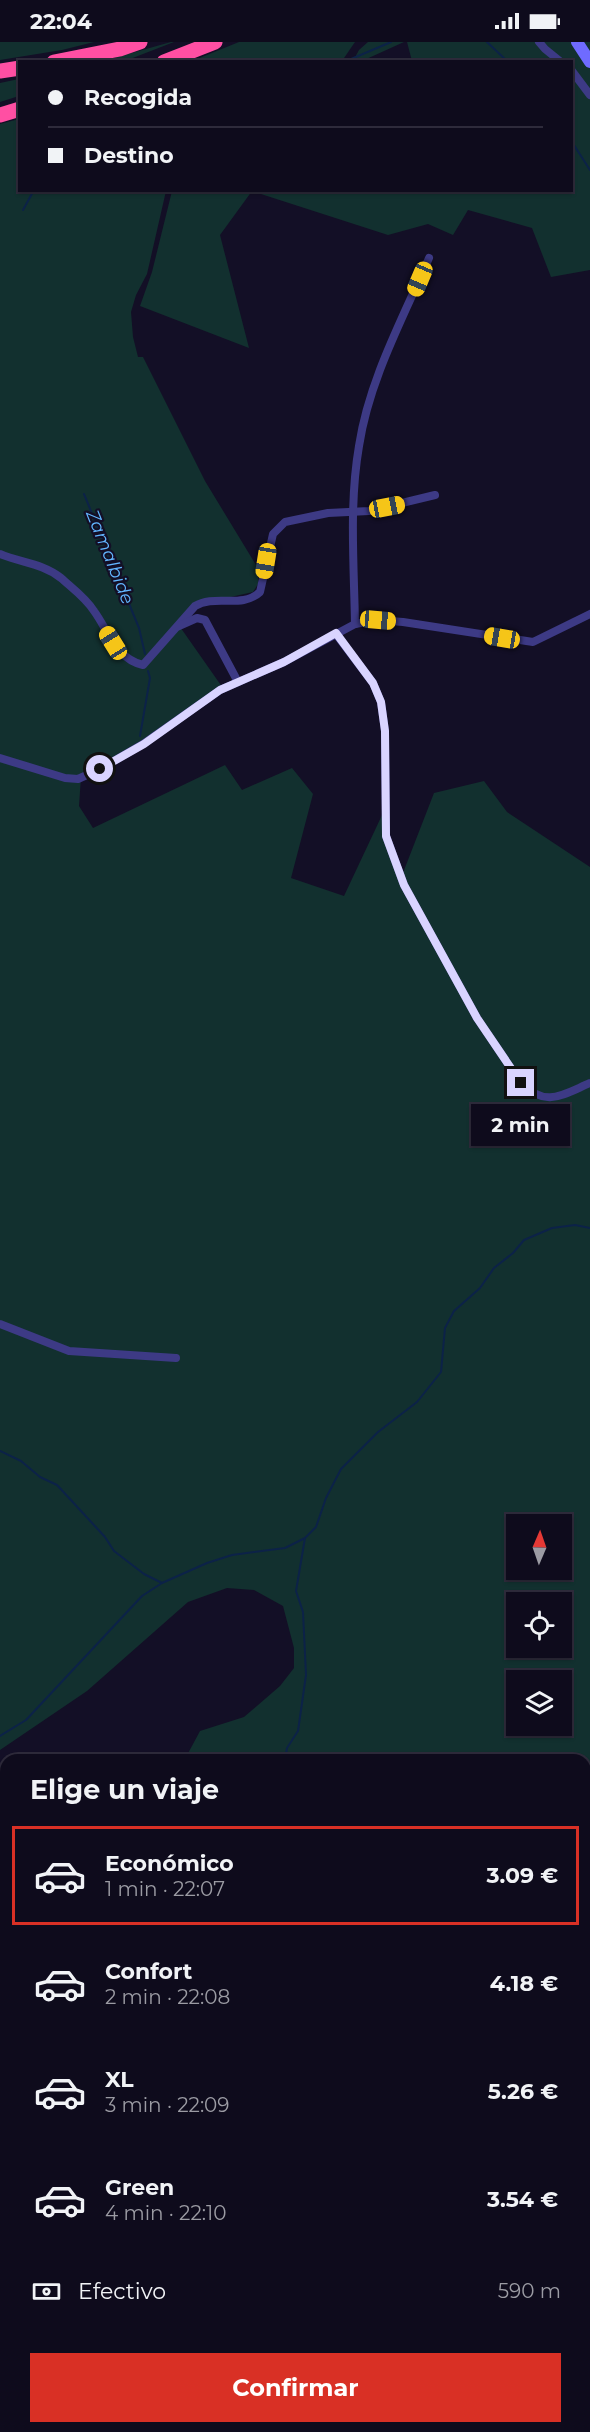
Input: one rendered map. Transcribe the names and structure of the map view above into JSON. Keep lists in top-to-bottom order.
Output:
{
  "water": ["Zamalbide"],
  "north": "top",
  "page": {
    "status": "22:04",
    "banner": ["Recogida", "Destino"],
    "bubble": "2 min",
    "heading": "Elige un viaje",
    "list": [
      {
        "name": "Económico",
        "note": "1 min · 22:07",
        "value": "3.09 €"
      },
      {
        "name": "Confort",
        "note": "2 min · 22:08",
        "value": "4.18 €"
      },
      {
        "name": "XL",
        "note": "3 min · 22:09",
        "value": "5.26 €"
      },
      {
        "name": "Green",
        "note": "4 min · 22:10",
        "value": "3.54 €"
      }
    ],
    "pay": ["Efectivo", "590 m"],
    "buttons": "Confirmar"
  }
}
